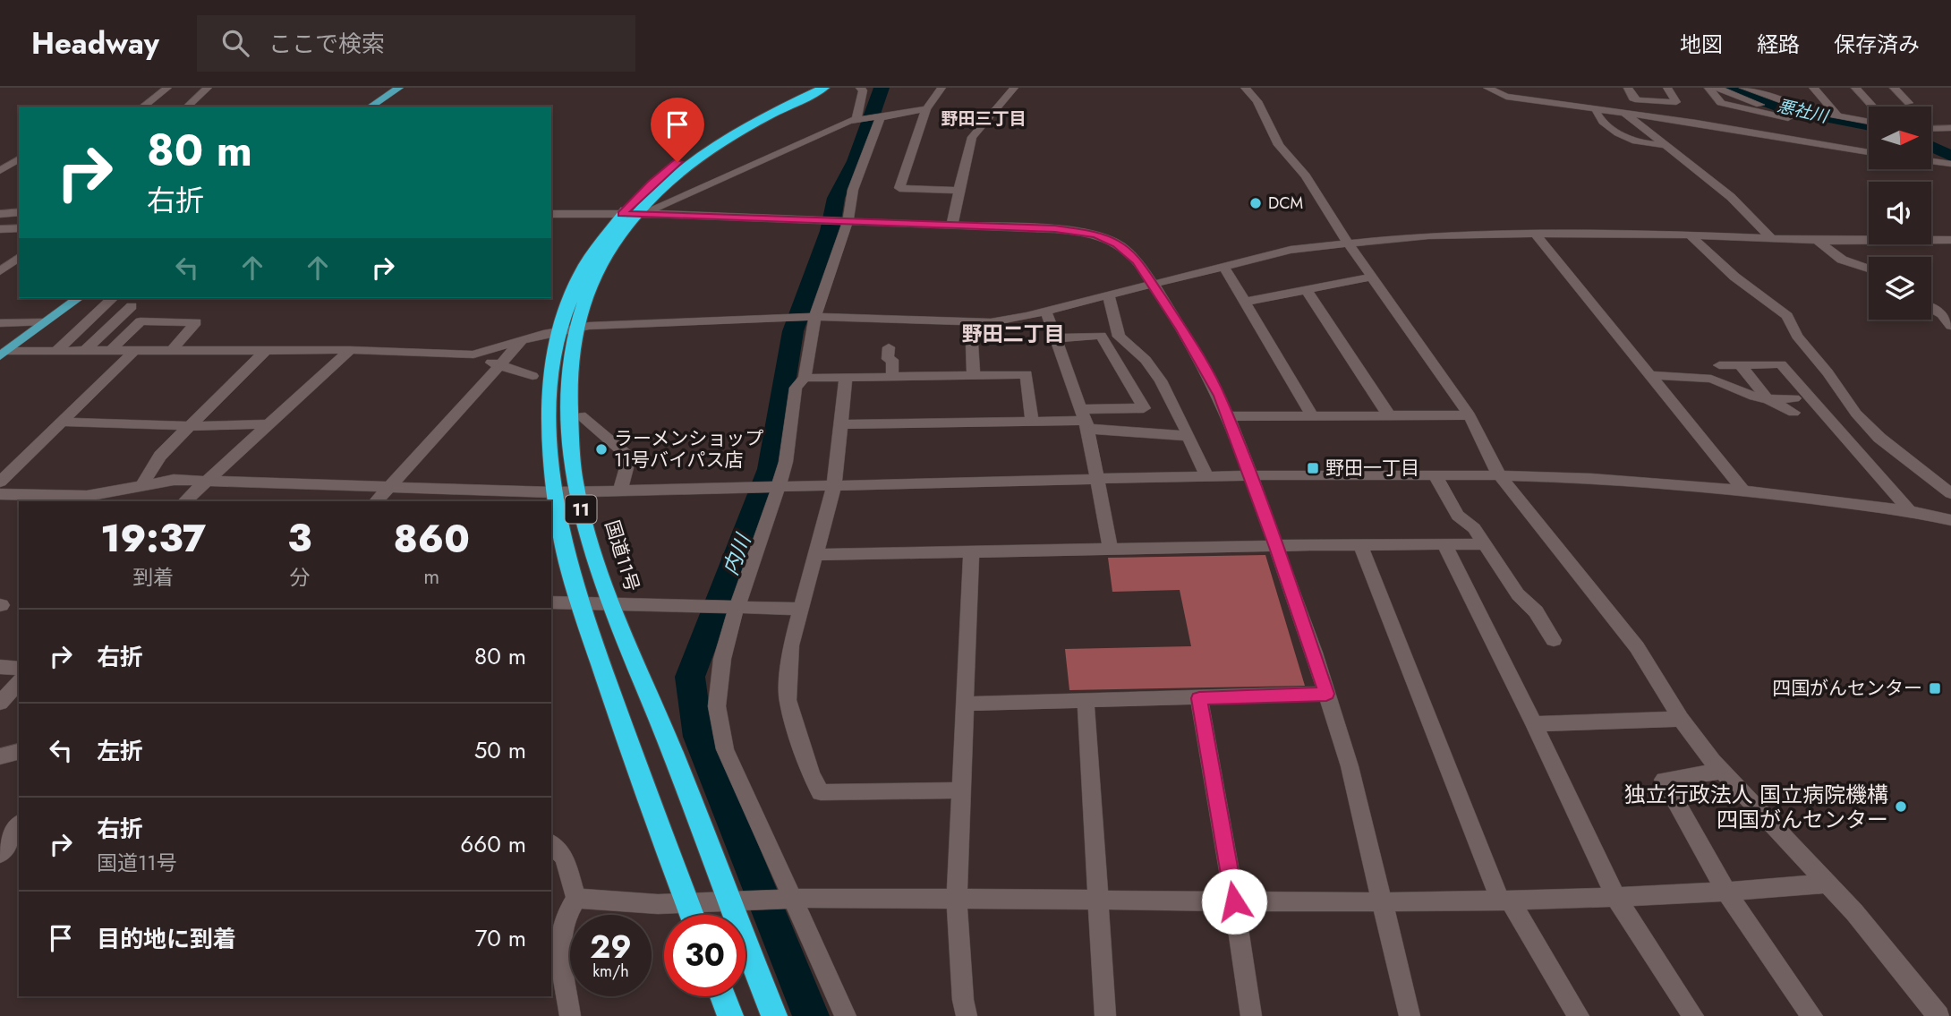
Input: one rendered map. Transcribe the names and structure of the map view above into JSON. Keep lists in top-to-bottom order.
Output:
{
  "streets": {
    "highway": ["11", "国道11号"]
  },
  "districts": ["野田三丁目", "野田二丁目"],
  "water": ["悪社川", "内川"],
  "places": {
    "other": ["DCM", "ラーメンショップ 11号バイパス店", "独立行政法人 国立病院機構 四国がんセンター"],
    "transit": ["野田一丁目", "四国がんセンター"]
  },
  "north": "right",
  "page": {
    "header": "Headway",
    "search": "ここで検索",
    "nav": ["地図", "経路", "保存済み"],
    "turn": ["80 m", "右折"],
    "eta": [
      "19:37",
      "到着",
      "3",
      "分",
      "860",
      "m"
    ],
    "list": [
      {
        "name": "右折",
        "value": "80 m"
      },
      {
        "name": "左折",
        "value": "50 m"
      },
      {
        "name": "右折",
        "note": "国道11号",
        "value": "660 m"
      },
      {
        "name": "目的地に到着",
        "value": "70 m"
      }
    ],
    "speed": "29 km/h",
    "limit": "30"
  }
}
